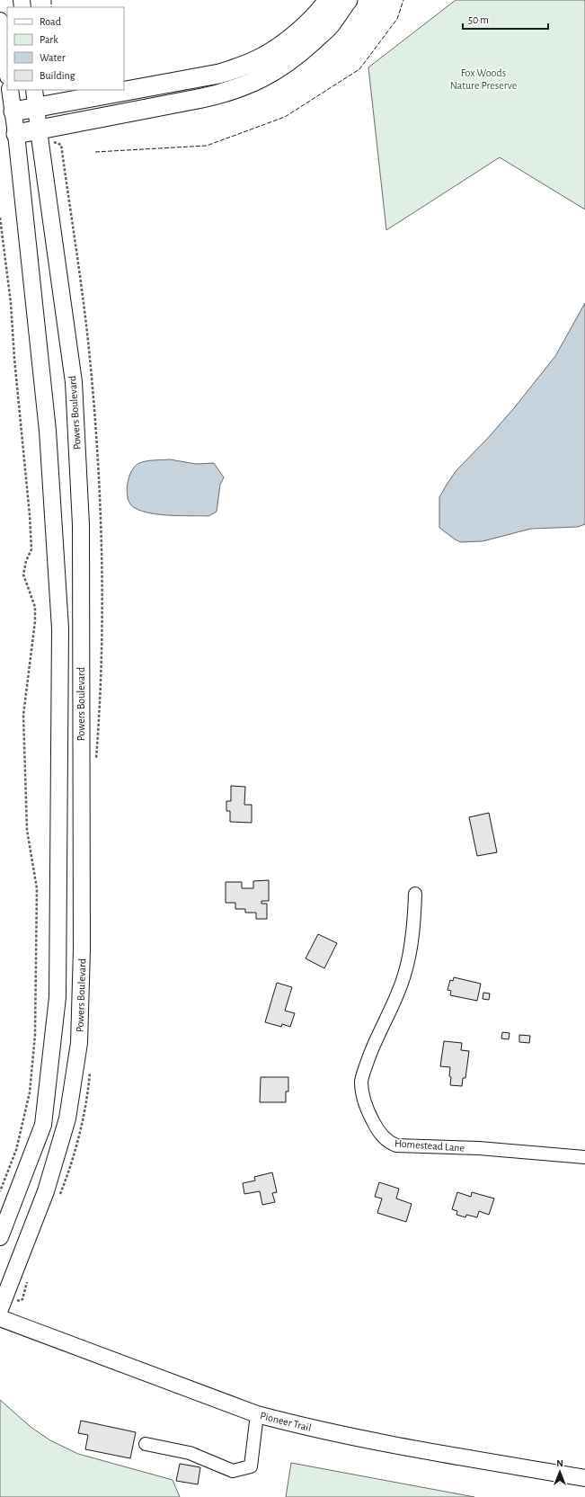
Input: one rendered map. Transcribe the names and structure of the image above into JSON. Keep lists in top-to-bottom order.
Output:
{
  "streets": {
    "main road": ["Powers Boulevard", "Pioneer Trail"],
    "street": ["Homestead Lane"]
  },
  "parks": ["Fox Woods Nature Preserve"],
  "legend": [
    "Road",
    "Park",
    "Water",
    "Building"
  ],
  "scale_bar": "50 m",
  "north": "top"
}
